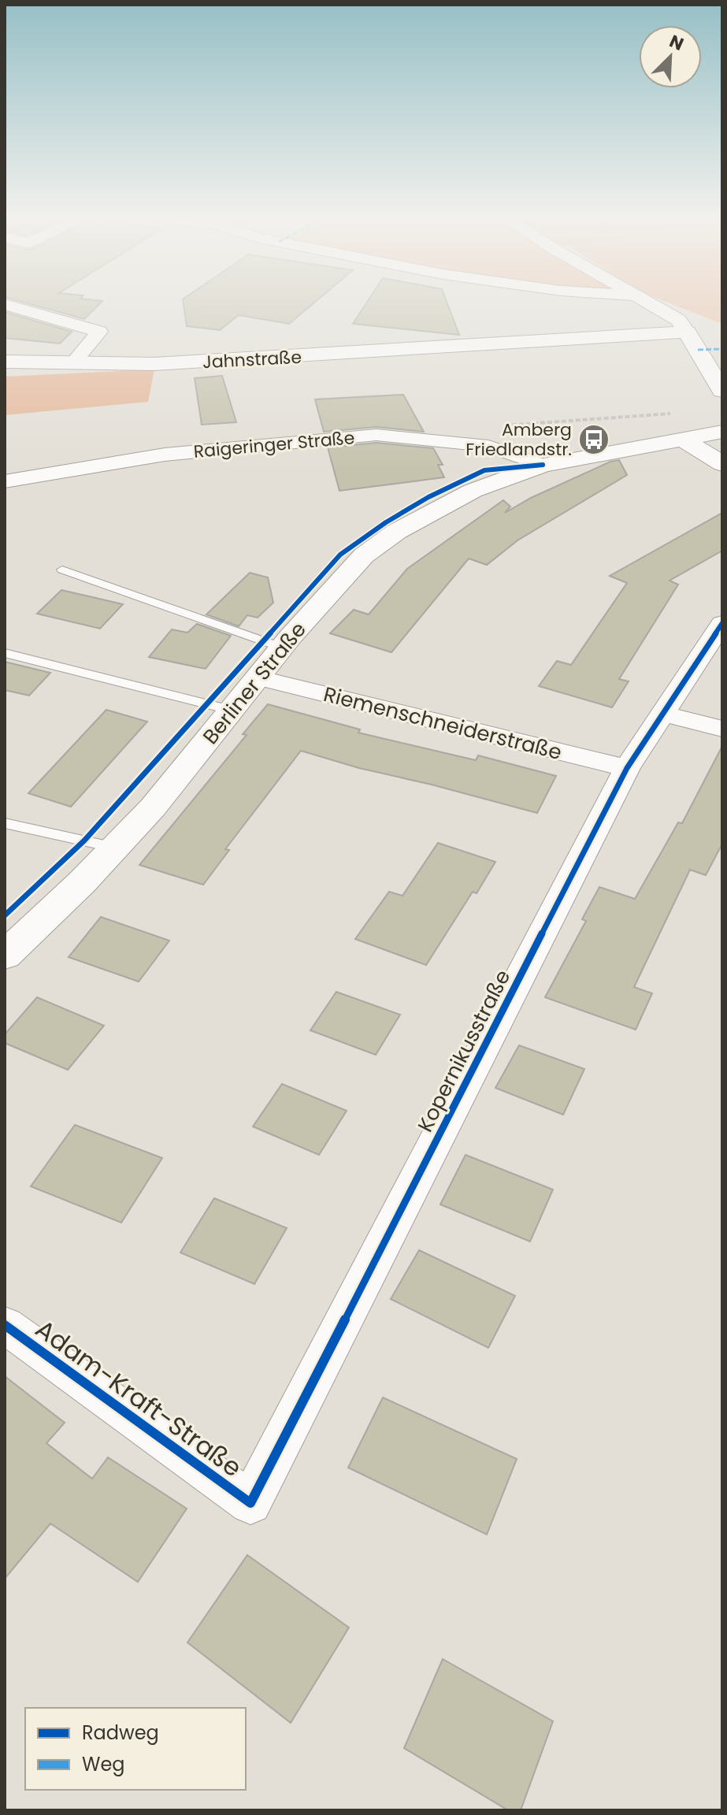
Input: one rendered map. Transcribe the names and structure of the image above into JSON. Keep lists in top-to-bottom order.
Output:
{
  "streets": {
    "street": [
      "Jahnstraße",
      "Raigeringer Straße",
      "Berliner Straße",
      "Riemenschneiderstraße",
      "Kopernikusstraße",
      "Adam-Kraft-Straße"
    ]
  },
  "crossings": [
    ["Raigeringer Straße", "Berliner Straße"],
    ["Berliner Straße", "Riemenschneiderstraße"],
    ["Riemenschneiderstraße", "Kopernikusstraße"],
    ["Kopernikusstraße", "Adam-Kraft-Straße"]
  ],
  "places": {
    "bus stop": ["Amberg Friedlandstr."]
  },
  "legend": ["Radweg", "Weg"],
  "north": "top right"
}
